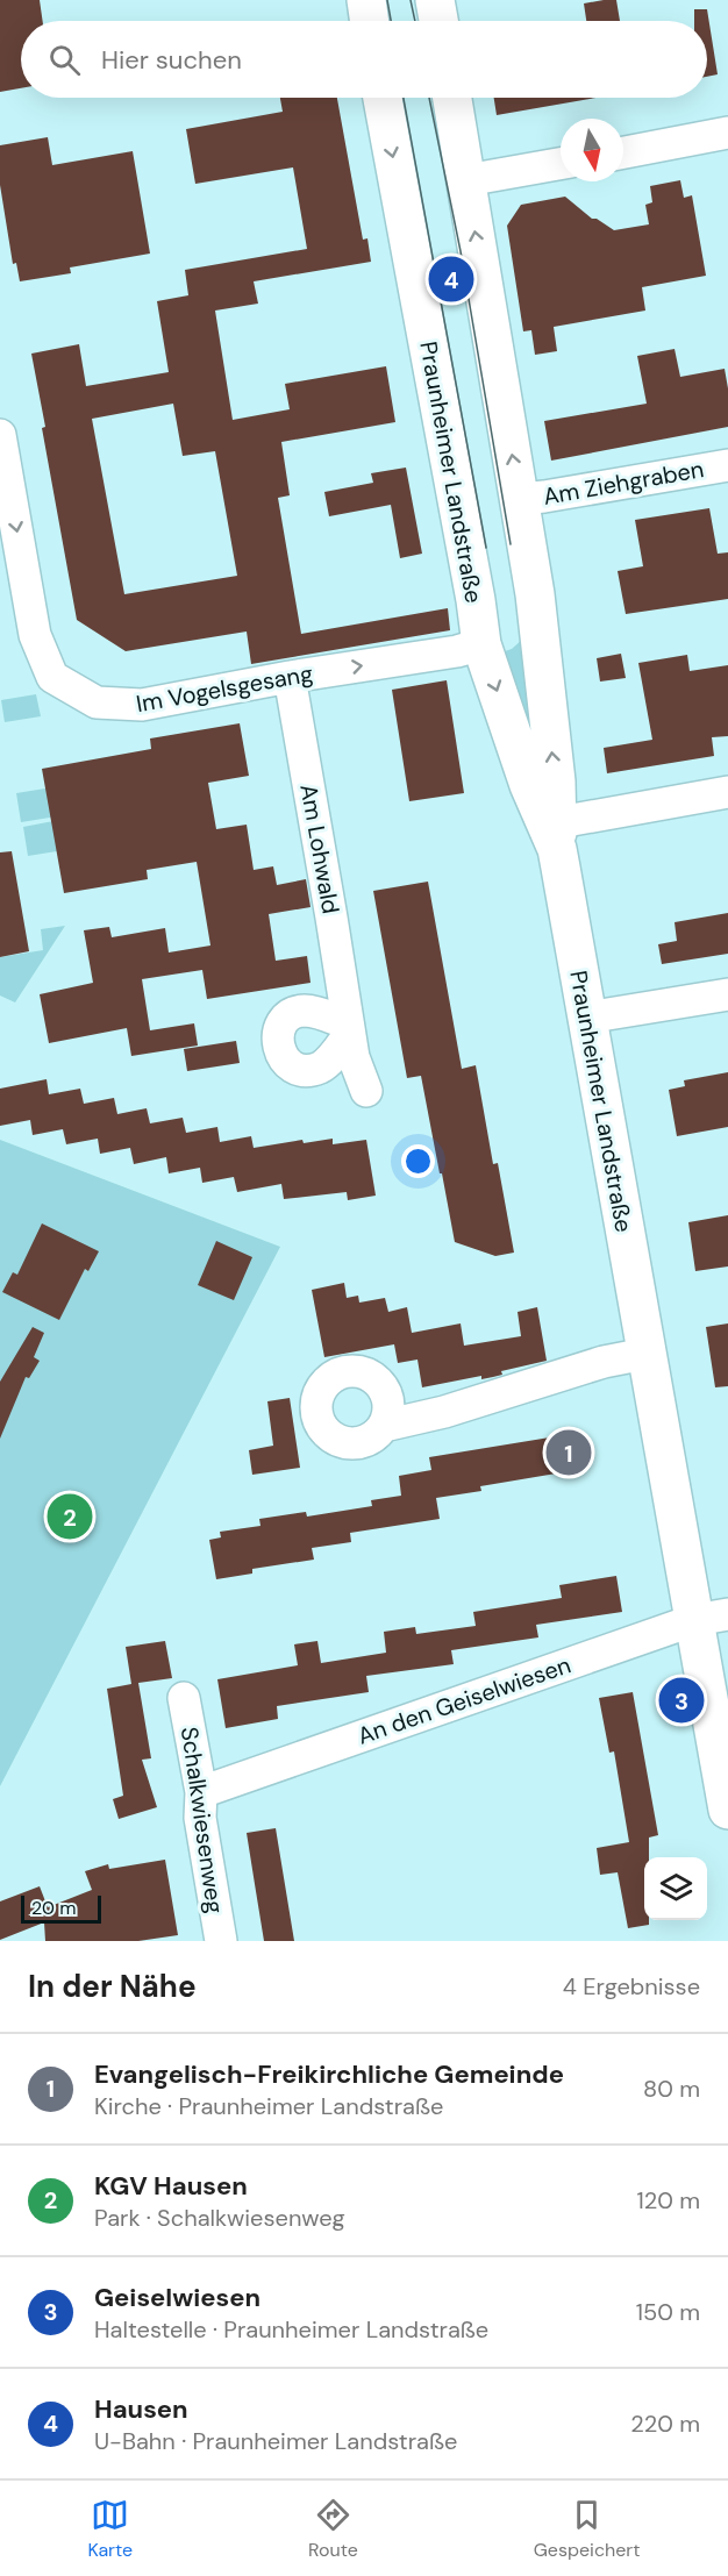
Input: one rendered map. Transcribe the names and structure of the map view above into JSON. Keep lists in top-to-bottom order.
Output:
{
  "streets": {
    "main road": ["Praunheimer Landstraße"],
    "street": [
      "Am Ziehgraben",
      "Im Vogelsgesang",
      "Am Lohwald",
      "An den Geiselwiesen",
      "Schalkwiesenweg"
    ]
  },
  "crossings": [
    ["Praunheimer Landstraße", "Am Ziehgraben"],
    ["Praunheimer Landstraße", "Im Vogelsgesang"],
    ["Praunheimer Landstraße", "An den Geiselwiesen"],
    ["Im Vogelsgesang", "Am Lohwald"],
    ["An den Geiselwiesen", "Schalkwiesenweg"]
  ],
  "scale_bar": "20 m",
  "north": "bottom",
  "page": {
    "search": "Hier suchen",
    "pins": [
      "4",
      "1",
      "2",
      "3"
    ],
    "scale": "20 m",
    "heading": ["In der Nähe", "4 Ergebnisse"],
    "list": [
      {
        "mark": "1",
        "name": "Evangelisch-Freikirchliche Gemeinde",
        "note": "Kirche · Praunheimer Landstraße",
        "value": "80 m"
      },
      {
        "mark": "2",
        "name": "KGV Hausen",
        "note": "Park · Schalkwiesenweg",
        "value": "120 m"
      },
      {
        "mark": "3",
        "name": "Geiselwiesen",
        "note": "Haltestelle · Praunheimer Landstraße",
        "value": "150 m"
      },
      {
        "mark": "4",
        "name": "Hausen",
        "note": "U-Bahn · Praunheimer Landstraße",
        "value": "220 m"
      }
    ],
    "nav": ["Karte", "Route", "Gespeichert"]
  }
}
